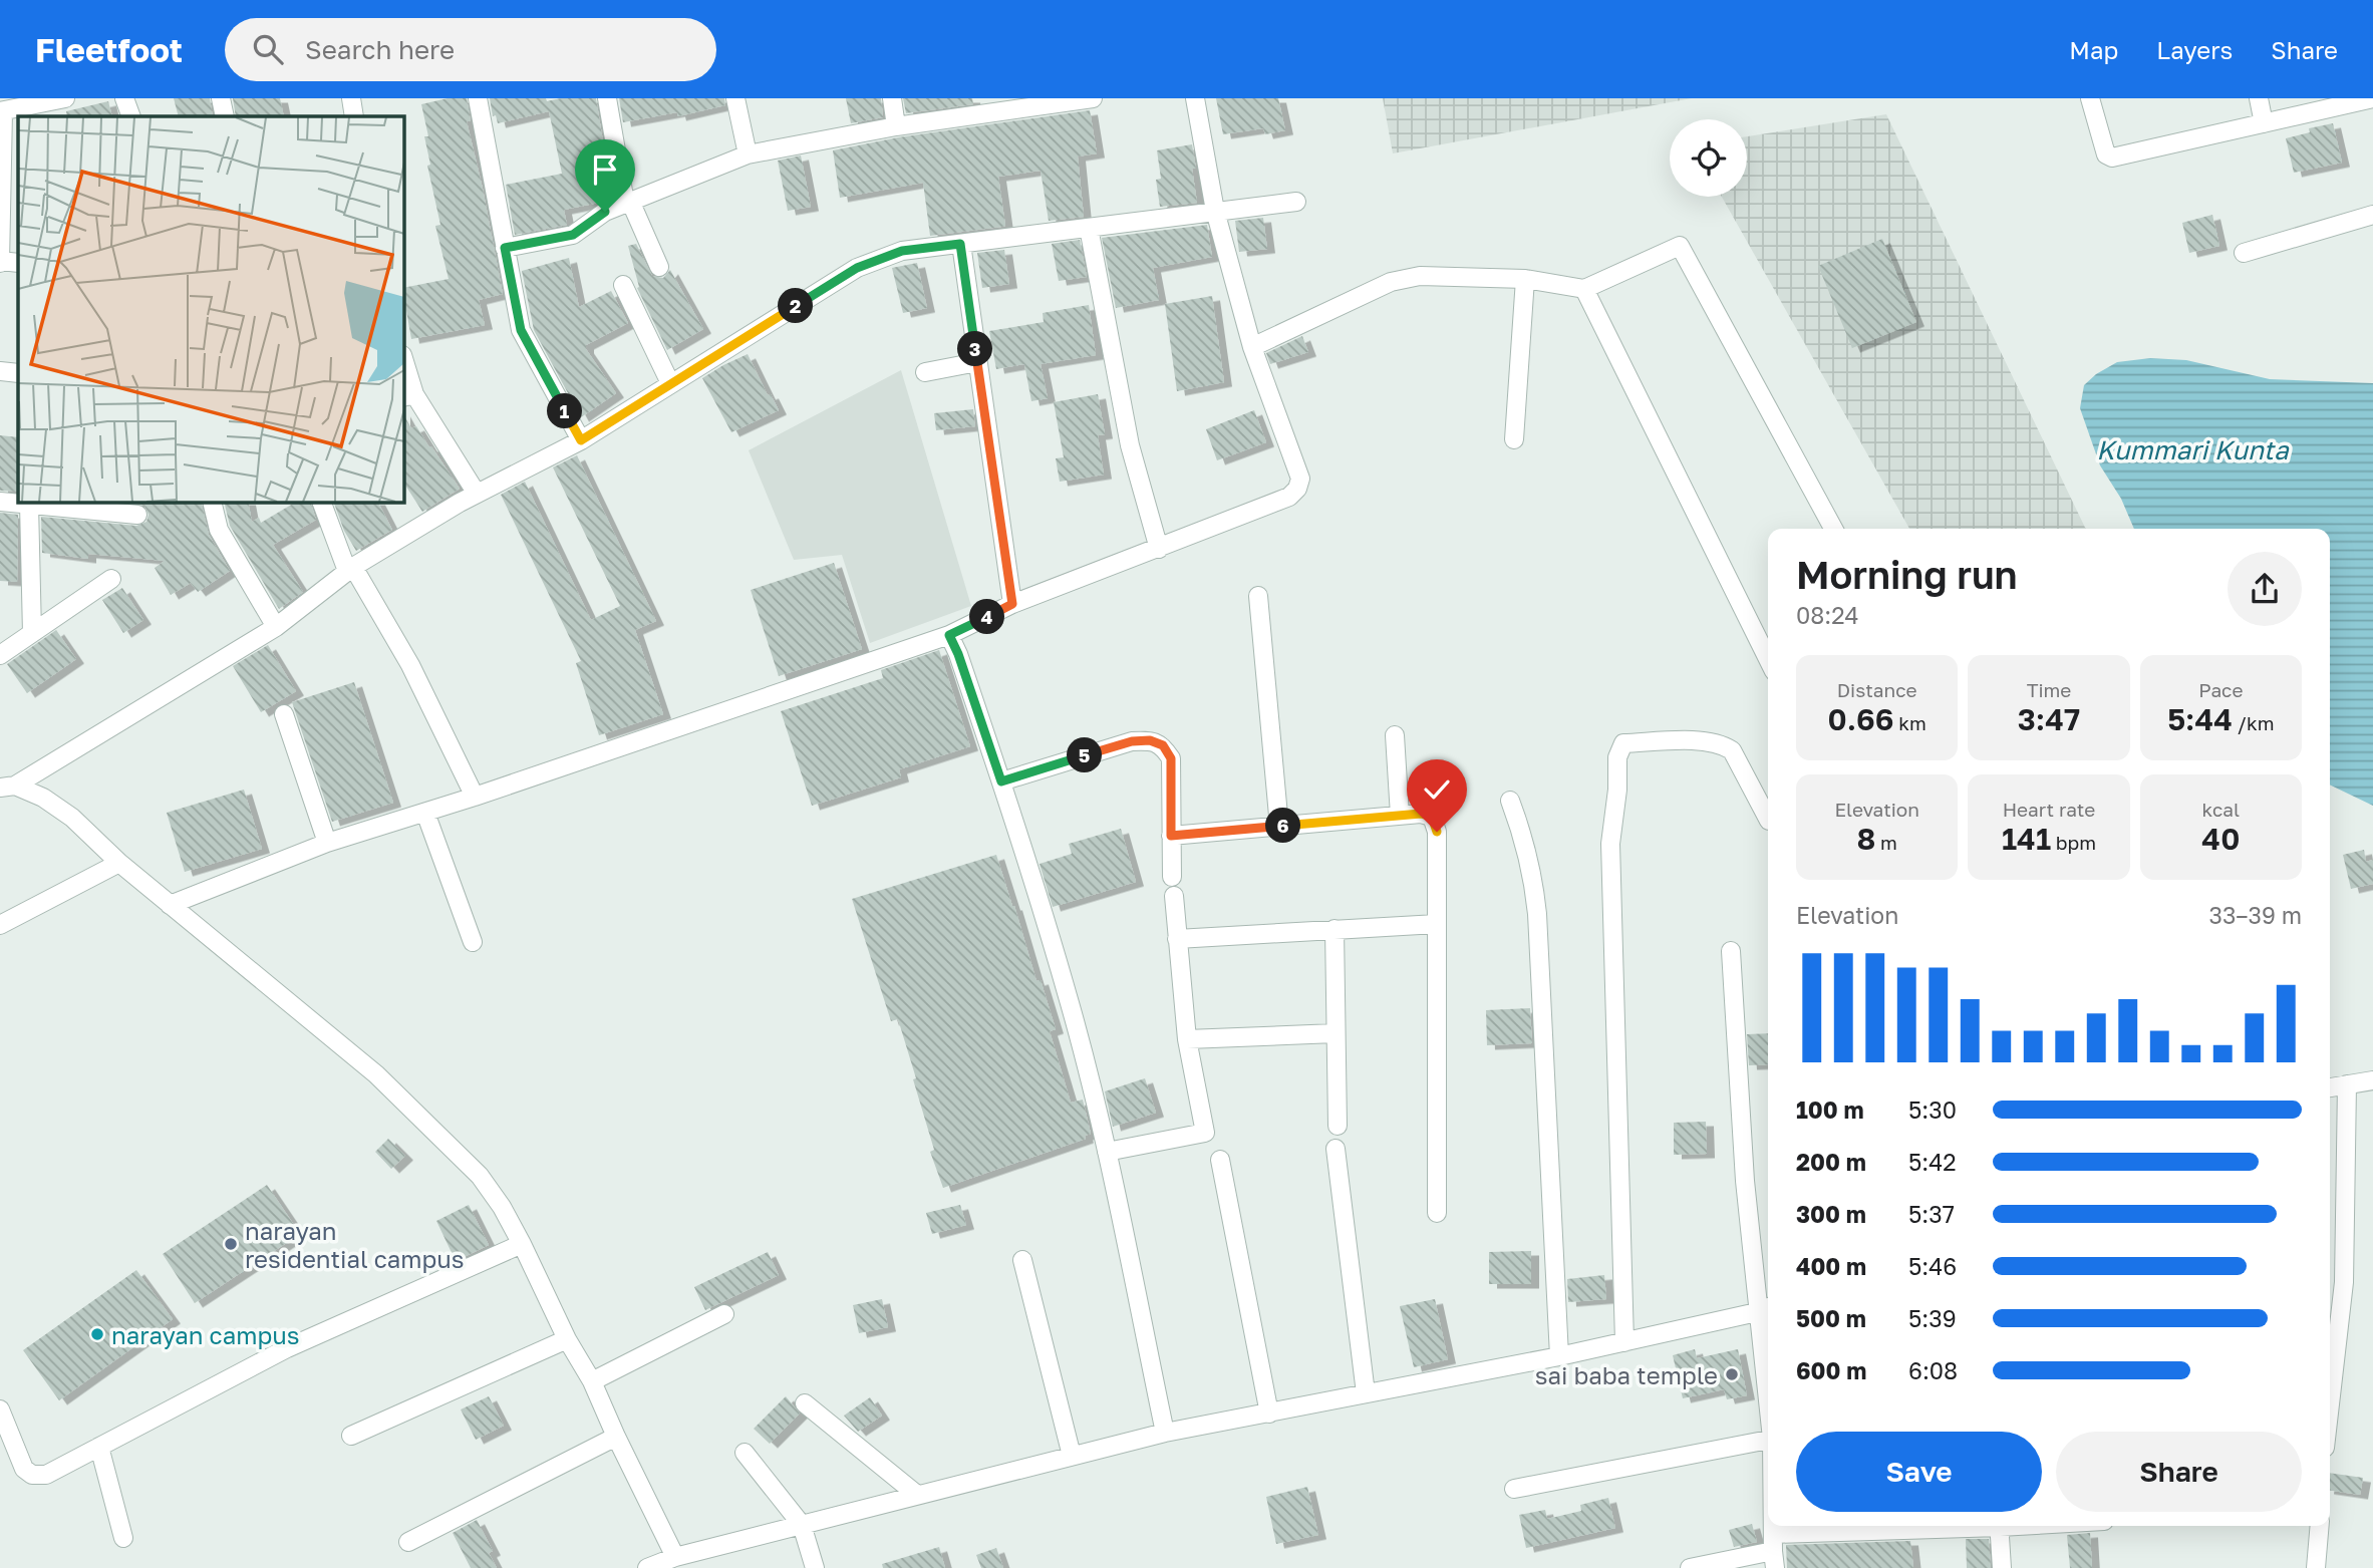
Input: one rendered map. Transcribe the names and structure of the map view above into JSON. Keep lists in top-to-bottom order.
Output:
{
  "water": ["Kummari Kunta"],
  "places": ["narayan residential campus", "narayan campus", "sai baba temple"],
  "page": {
    "header": "Fleetfoot",
    "search": "Search here",
    "nav": ["Map", "Layers", "Share"],
    "pins": [
      "2",
      "3",
      "1",
      "4",
      "5",
      "6"
    ],
    "heading": ["Morning run", "08:24"],
    "stats": [
      ["Distance", "0.66 km"],
      ["Time", "3:47"],
      ["Pace", "5:44 /km"],
      ["Elevation", "8 m"],
      ["Heart rate", "141 bpm"],
      ["kcal", "40"]
    ],
    "chart": ["Elevation", "33–39 m"],
    "list": [
      {
        "name": "100 m",
        "note": "5:30"
      },
      {
        "name": "200 m",
        "note": "5:42"
      },
      {
        "name": "300 m",
        "note": "5:37"
      },
      {
        "name": "400 m",
        "note": "5:46"
      },
      {
        "name": "500 m",
        "note": "5:39"
      },
      {
        "name": "600 m",
        "note": "6:08"
      }
    ],
    "buttons": ["Save", "Share"]
  }
}
